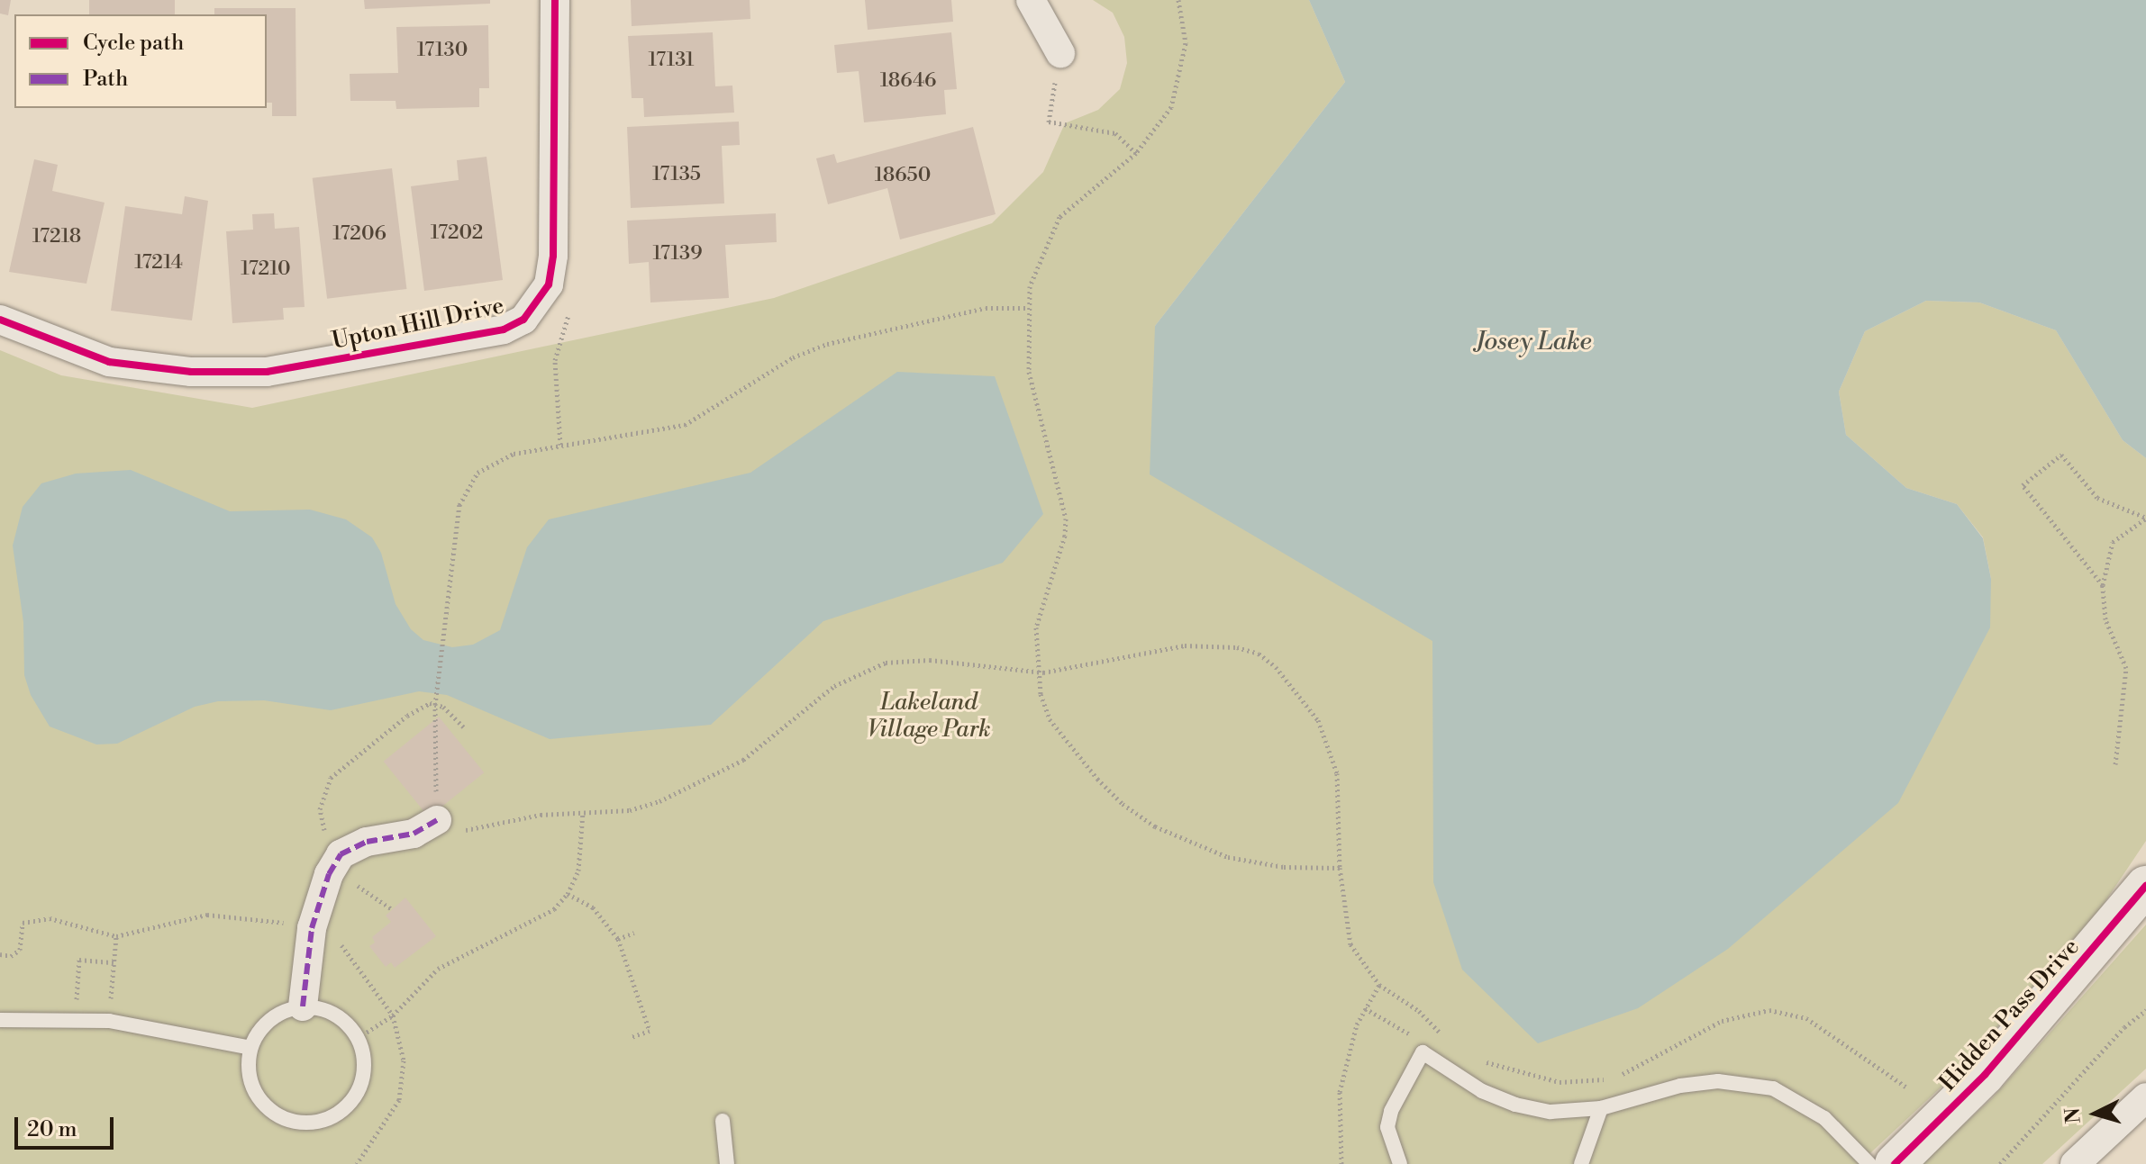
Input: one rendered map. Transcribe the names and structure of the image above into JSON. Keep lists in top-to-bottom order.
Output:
{
  "streets": {
    "street": ["Upton Hill Drive", "Hidden Pass Drive"]
  },
  "water": ["Josey Lake"],
  "parks": ["Lakeland Village Park"],
  "house_numbers": [
    "17130",
    "17131",
    "18646",
    "17135",
    "18650",
    "17202",
    "17206",
    "17218",
    "17139",
    "17214",
    "17210"
  ],
  "legend": ["Cycle path", "Path"],
  "scale_bar": "20 m",
  "north": "left"
}
